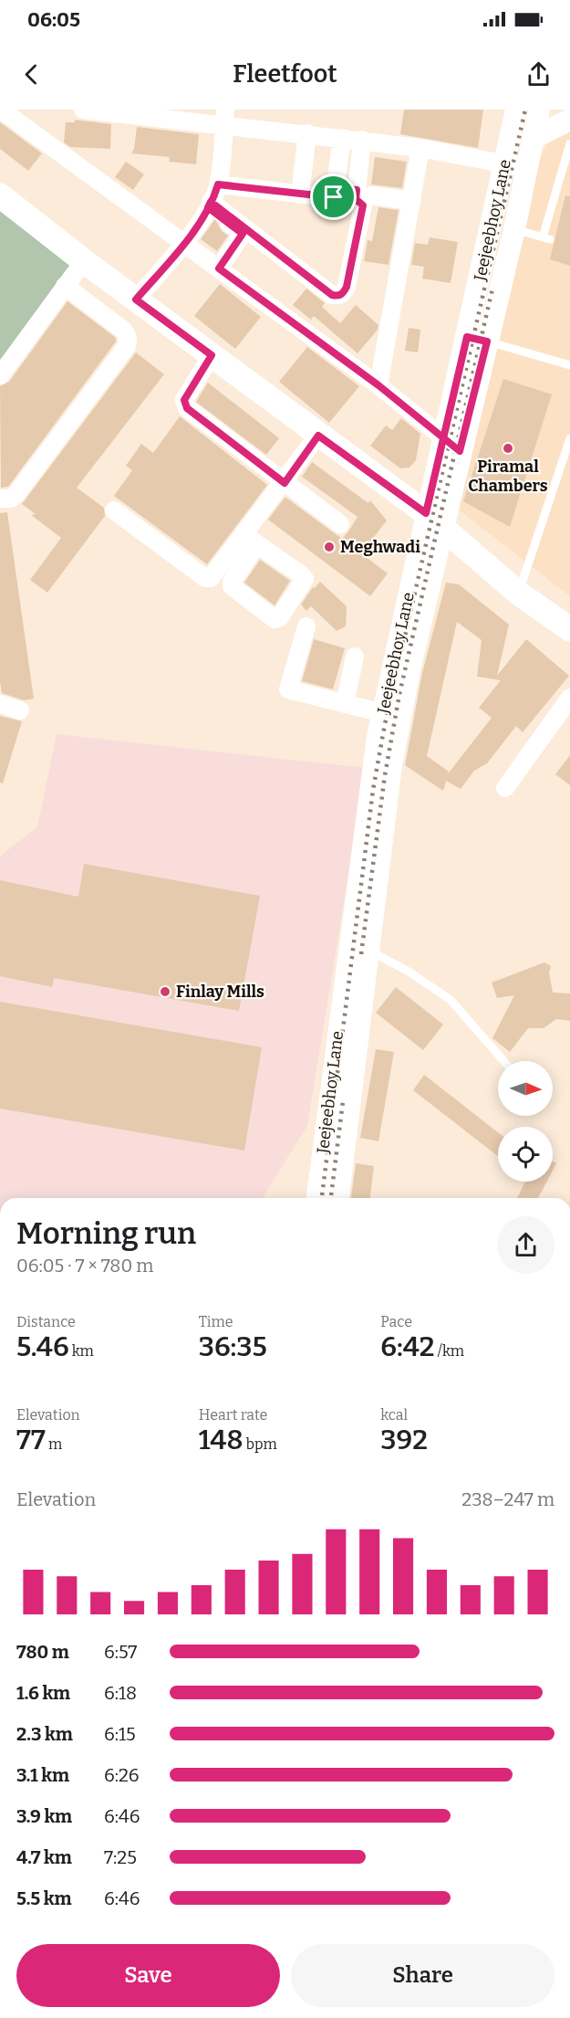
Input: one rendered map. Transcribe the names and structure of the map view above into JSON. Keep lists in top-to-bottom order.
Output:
{
  "streets": {
    "street": ["Jeejeebhoy Lane"]
  },
  "places": ["Piramal Chambers", "Meghwadi", "Finlay Mills"],
  "north": "right",
  "page": {
    "status": "06:05",
    "header": "Fleetfoot",
    "heading": ["Morning run", "06:05 · 7 × 780 m"],
    "stats": [
      ["Distance", "5.46 km"],
      ["Time", "36:35"],
      ["Pace", "6:42 /km"],
      ["Elevation", "77 m"],
      ["Heart rate", "148 bpm"],
      ["kcal", "392"]
    ],
    "chart": ["Elevation", "238–247 m"],
    "list": [
      {
        "name": "780 m",
        "note": "6:57"
      },
      {
        "name": "1.6 km",
        "note": "6:18"
      },
      {
        "name": "2.3 km",
        "note": "6:15"
      },
      {
        "name": "3.1 km",
        "note": "6:26"
      },
      {
        "name": "3.9 km",
        "note": "6:46"
      },
      {
        "name": "4.7 km",
        "note": "7:25"
      },
      {
        "name": "5.5 km",
        "note": "6:46"
      }
    ],
    "buttons": ["Save", "Share"]
  }
}
